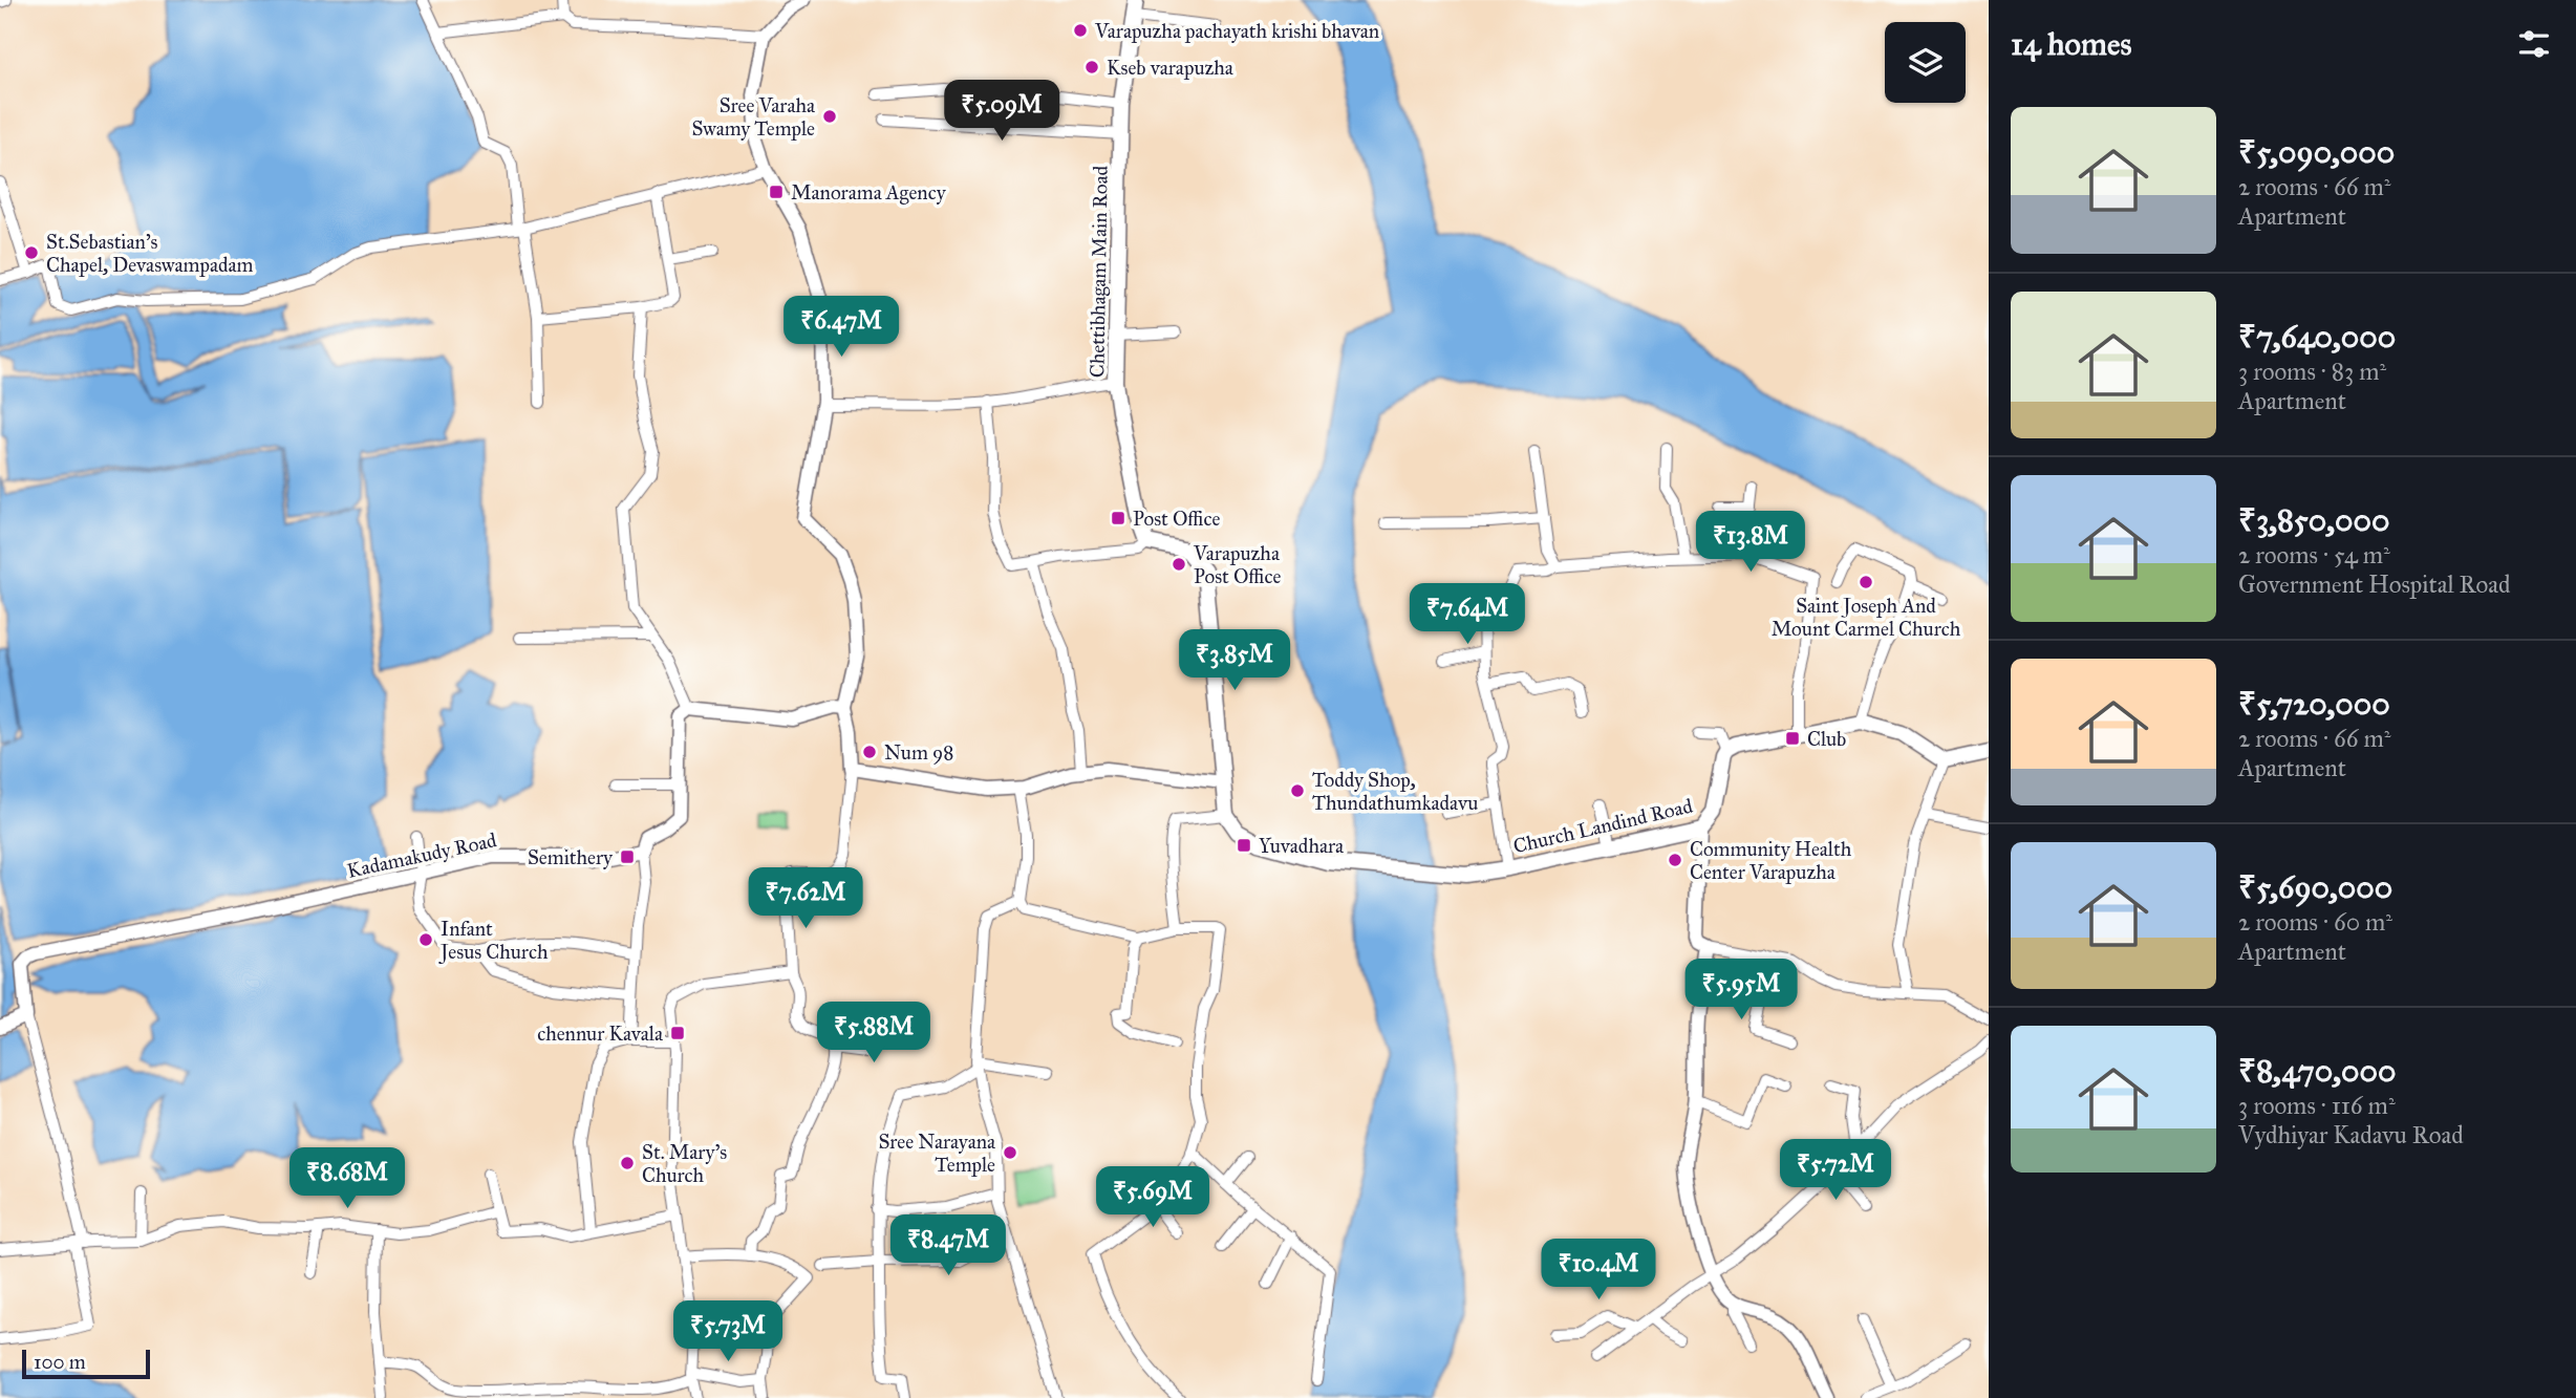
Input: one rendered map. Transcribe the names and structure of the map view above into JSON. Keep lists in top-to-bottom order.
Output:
{
  "streets": {
    "main road": ["Chettibhagam Main Road", "Church Landind Road"],
    "street": ["Kadamakudy Road"]
  },
  "places": {
    "other": [
      "Varapuzha pachayath krishi bhavan",
      "Kseb varapuzha",
      "Sree Varaha Swamy Temple",
      "St.Sebastian's Chapel, Devaswampadam",
      "Varapuzha Post Office",
      "Saint Joseph And Mount Carmel Church",
      "Num 98",
      "Toddy Shop, Thundathumkadavu",
      "Community Health Center Varapuzha",
      "Infant Jesus Church",
      "Sree Narayana Temple",
      "St. Mary's Church"
    ],
    "transit": [
      "Manorama Agency",
      "Post Office",
      "Club",
      "Yuvadhara",
      "Semithery",
      "chennur Kavala"
    ]
  },
  "scale_bar": "100 m",
  "page": {
    "heading": "14 homes",
    "price": [
      "₹5.09M",
      "₹6.47M",
      "₹13.8M",
      "₹7.64M",
      "₹3.85M",
      "₹7.62M",
      "₹5.95M",
      "₹5.88M",
      "₹5.72M",
      "₹8.68M",
      "₹5.69M",
      "₹8.47M",
      "₹10.4M",
      "₹5.73M"
    ],
    "list": [
      {
        "name": "₹5,090,000",
        "note": "2 rooms · 66 m² · Apartment"
      },
      {
        "name": "₹7,640,000",
        "note": "3 rooms · 83 m² · Apartment"
      },
      {
        "name": "₹3,850,000",
        "note": "2 rooms · 54 m² · Government Hospital Road"
      },
      {
        "name": "₹5,720,000",
        "note": "2 rooms · 66 m² · Apartment"
      },
      {
        "name": "₹5,690,000",
        "note": "2 rooms · 60 m² · Apartment"
      },
      {
        "name": "₹8,470,000",
        "note": "3 rooms · 116 m² · Vydhiyar Kadavu Road"
      }
    ],
    "scale": "100 m"
  }
}
